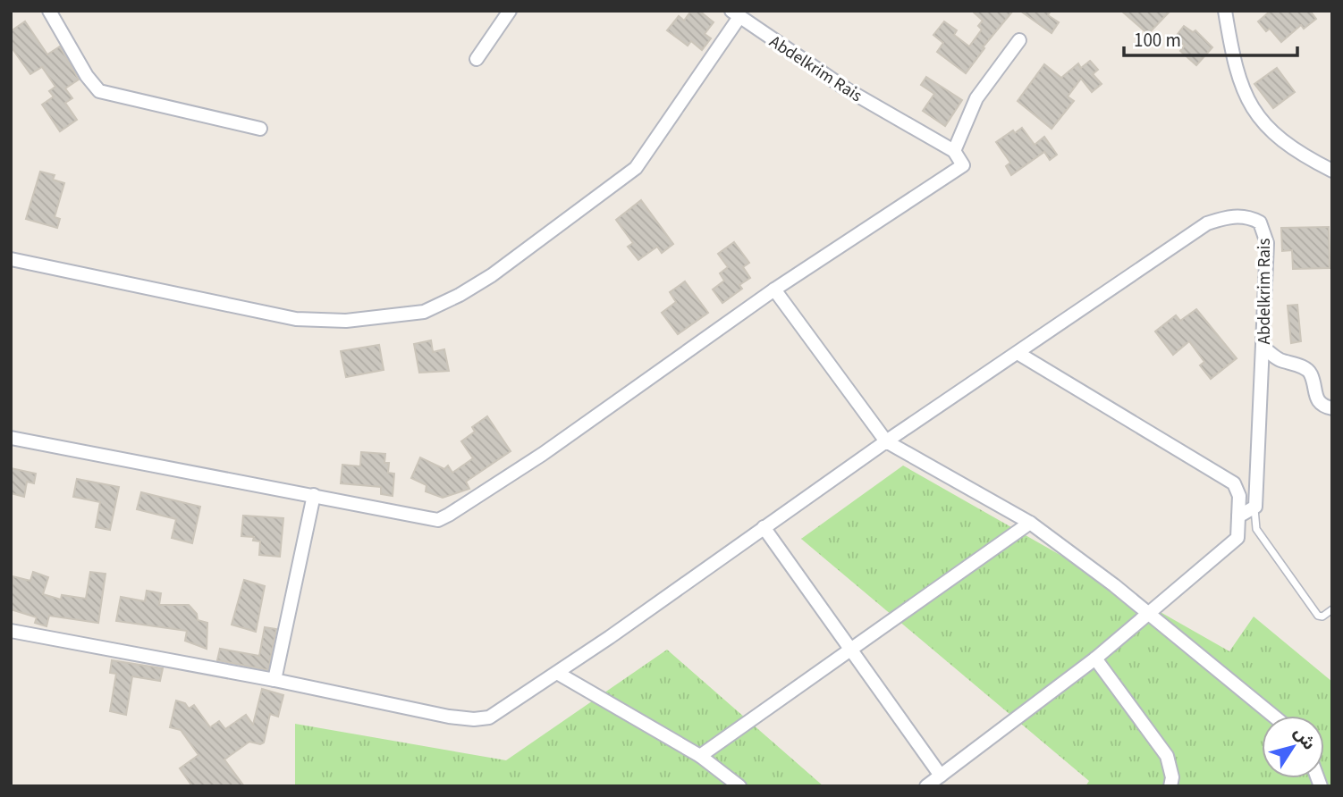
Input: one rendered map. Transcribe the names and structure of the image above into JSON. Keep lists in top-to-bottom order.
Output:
{
  "streets": {
    "street": ["Abdelkrim Rais"]
  },
  "scale_bar": "100 m",
  "north": "top right"
}
